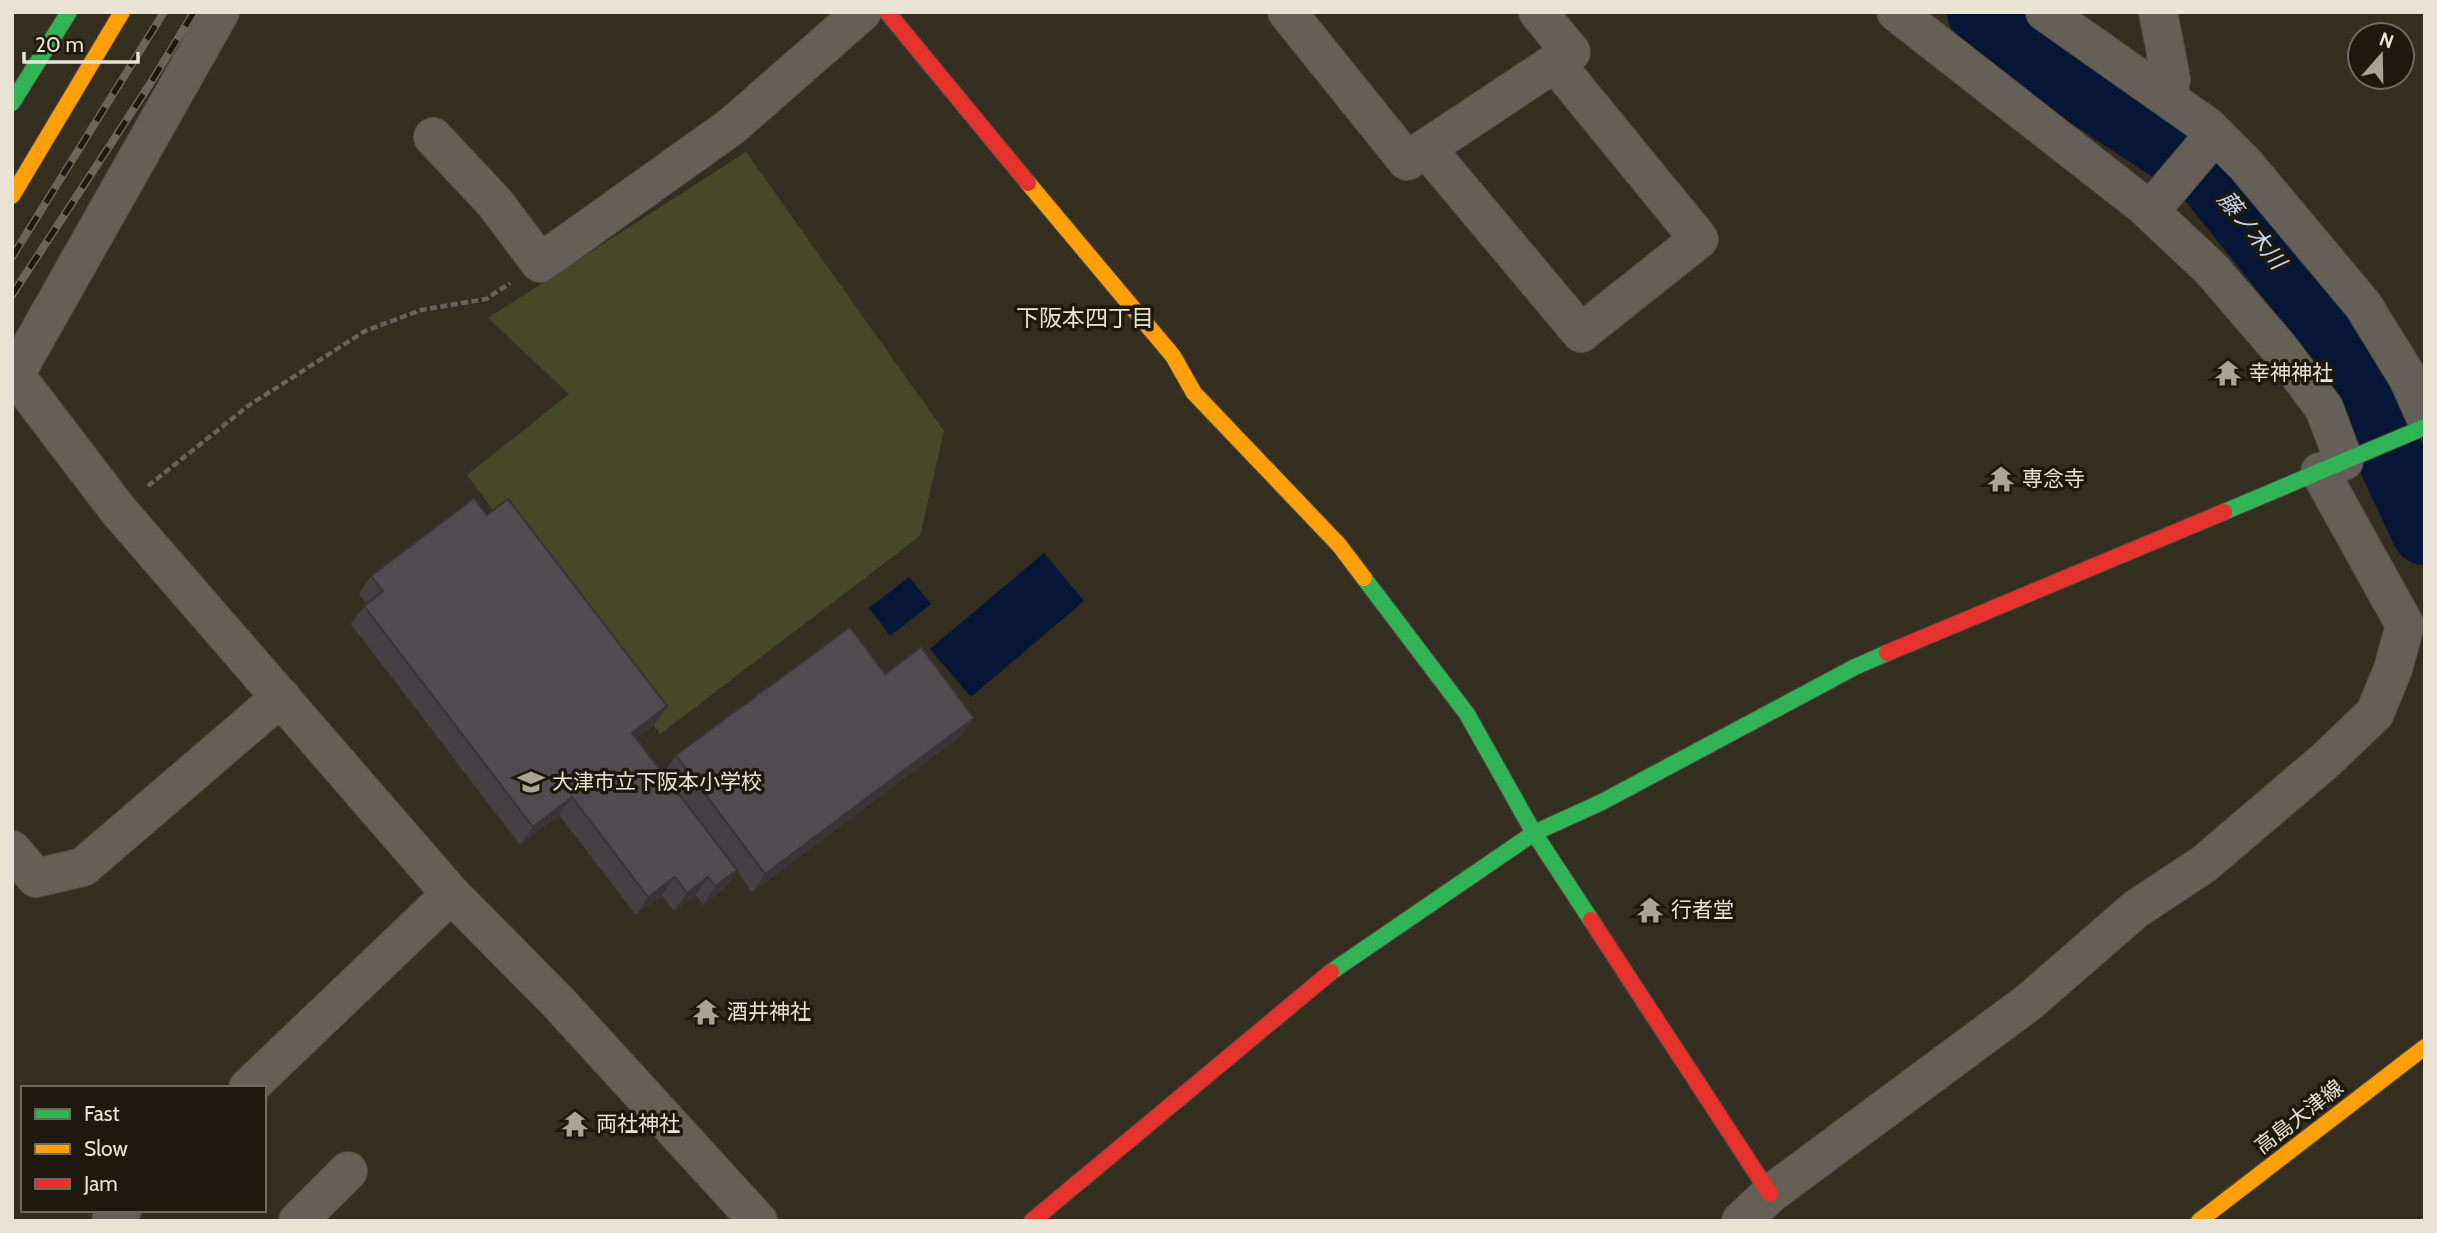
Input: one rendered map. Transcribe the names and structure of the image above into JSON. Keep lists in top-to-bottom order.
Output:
{
  "streets": {
    "main road": ["高島大津線"]
  },
  "districts": ["下阪本四丁目"],
  "water": ["藤ノ木川"],
  "places": {
    "temple": [
      "幸神神社",
      "専念寺",
      "行者堂",
      "酒井神社",
      "両社神社"
    ],
    "school or university": ["大津市立下阪本小学校"]
  },
  "legend": ["Fast", "Slow", "Jam"],
  "scale_bar": "20 m",
  "north": "top"
}
